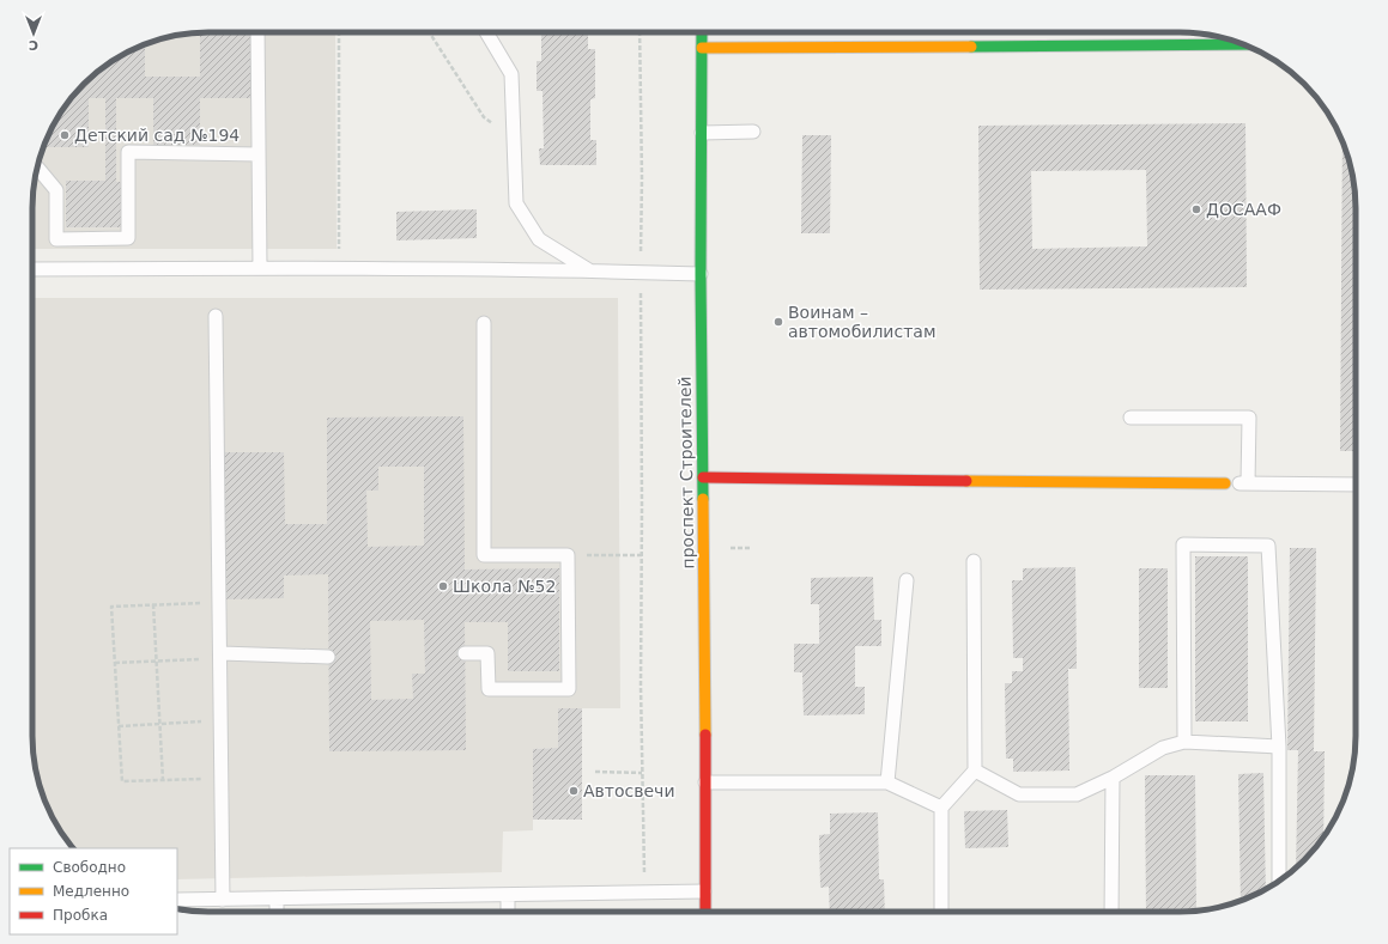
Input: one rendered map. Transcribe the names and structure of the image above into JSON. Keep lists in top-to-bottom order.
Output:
{
  "streets": {
    "street": ["проспект Строителей"]
  },
  "places": [
    "Детский сад №194",
    "ДОСААФ",
    "Воинам – автомобилистам",
    "Школа №52",
    "Автосвечи"
  ],
  "legend": ["Свободно", "Медленно", "Пробка"],
  "north": "bottom"
}
